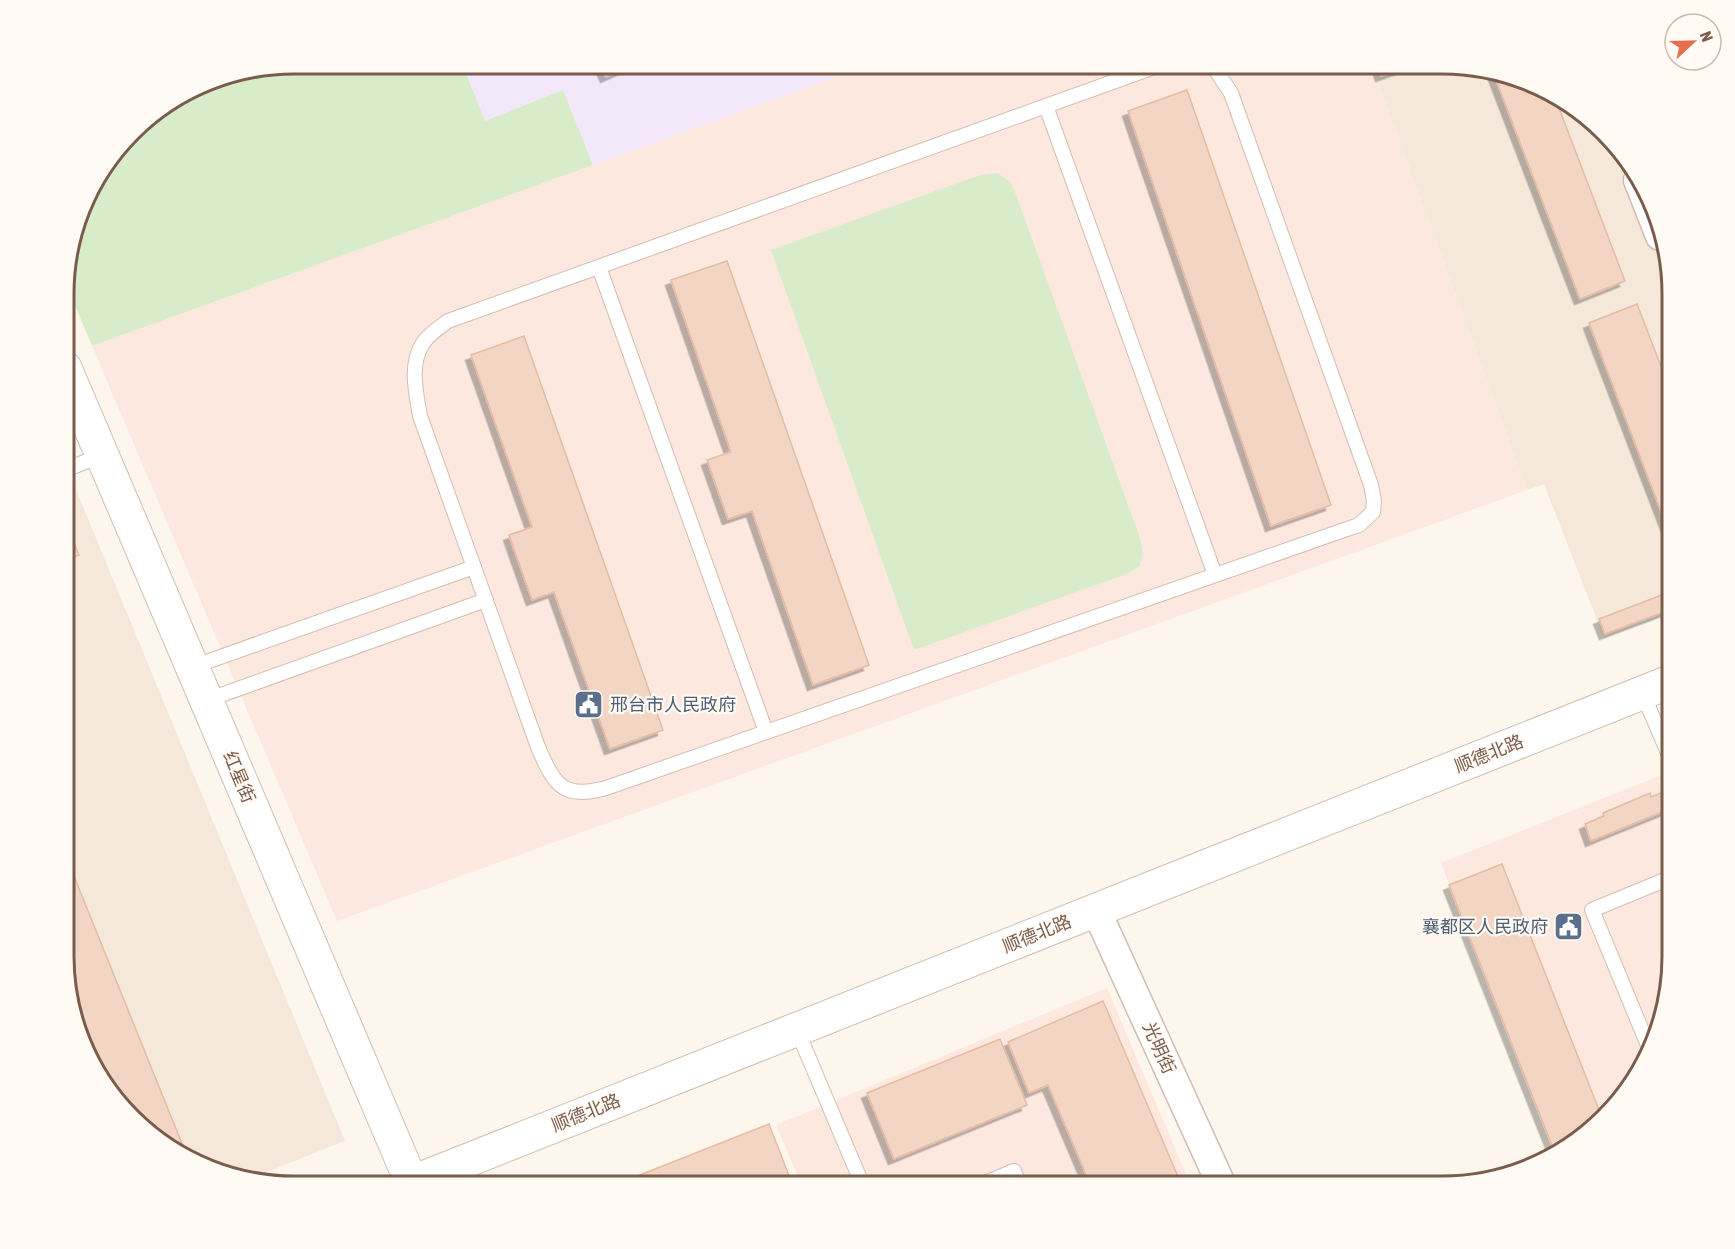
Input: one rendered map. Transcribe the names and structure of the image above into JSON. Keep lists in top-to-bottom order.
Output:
{
  "streets": {
    "street": ["顺德北路", "红星街", "光明街"]
  },
  "crossings": [
    ["顺德北路", "光明街"]
  ],
  "places": {
    "public building": ["邢台市人民政府", "襄都区人民政府"]
  },
  "north": "right"
}
